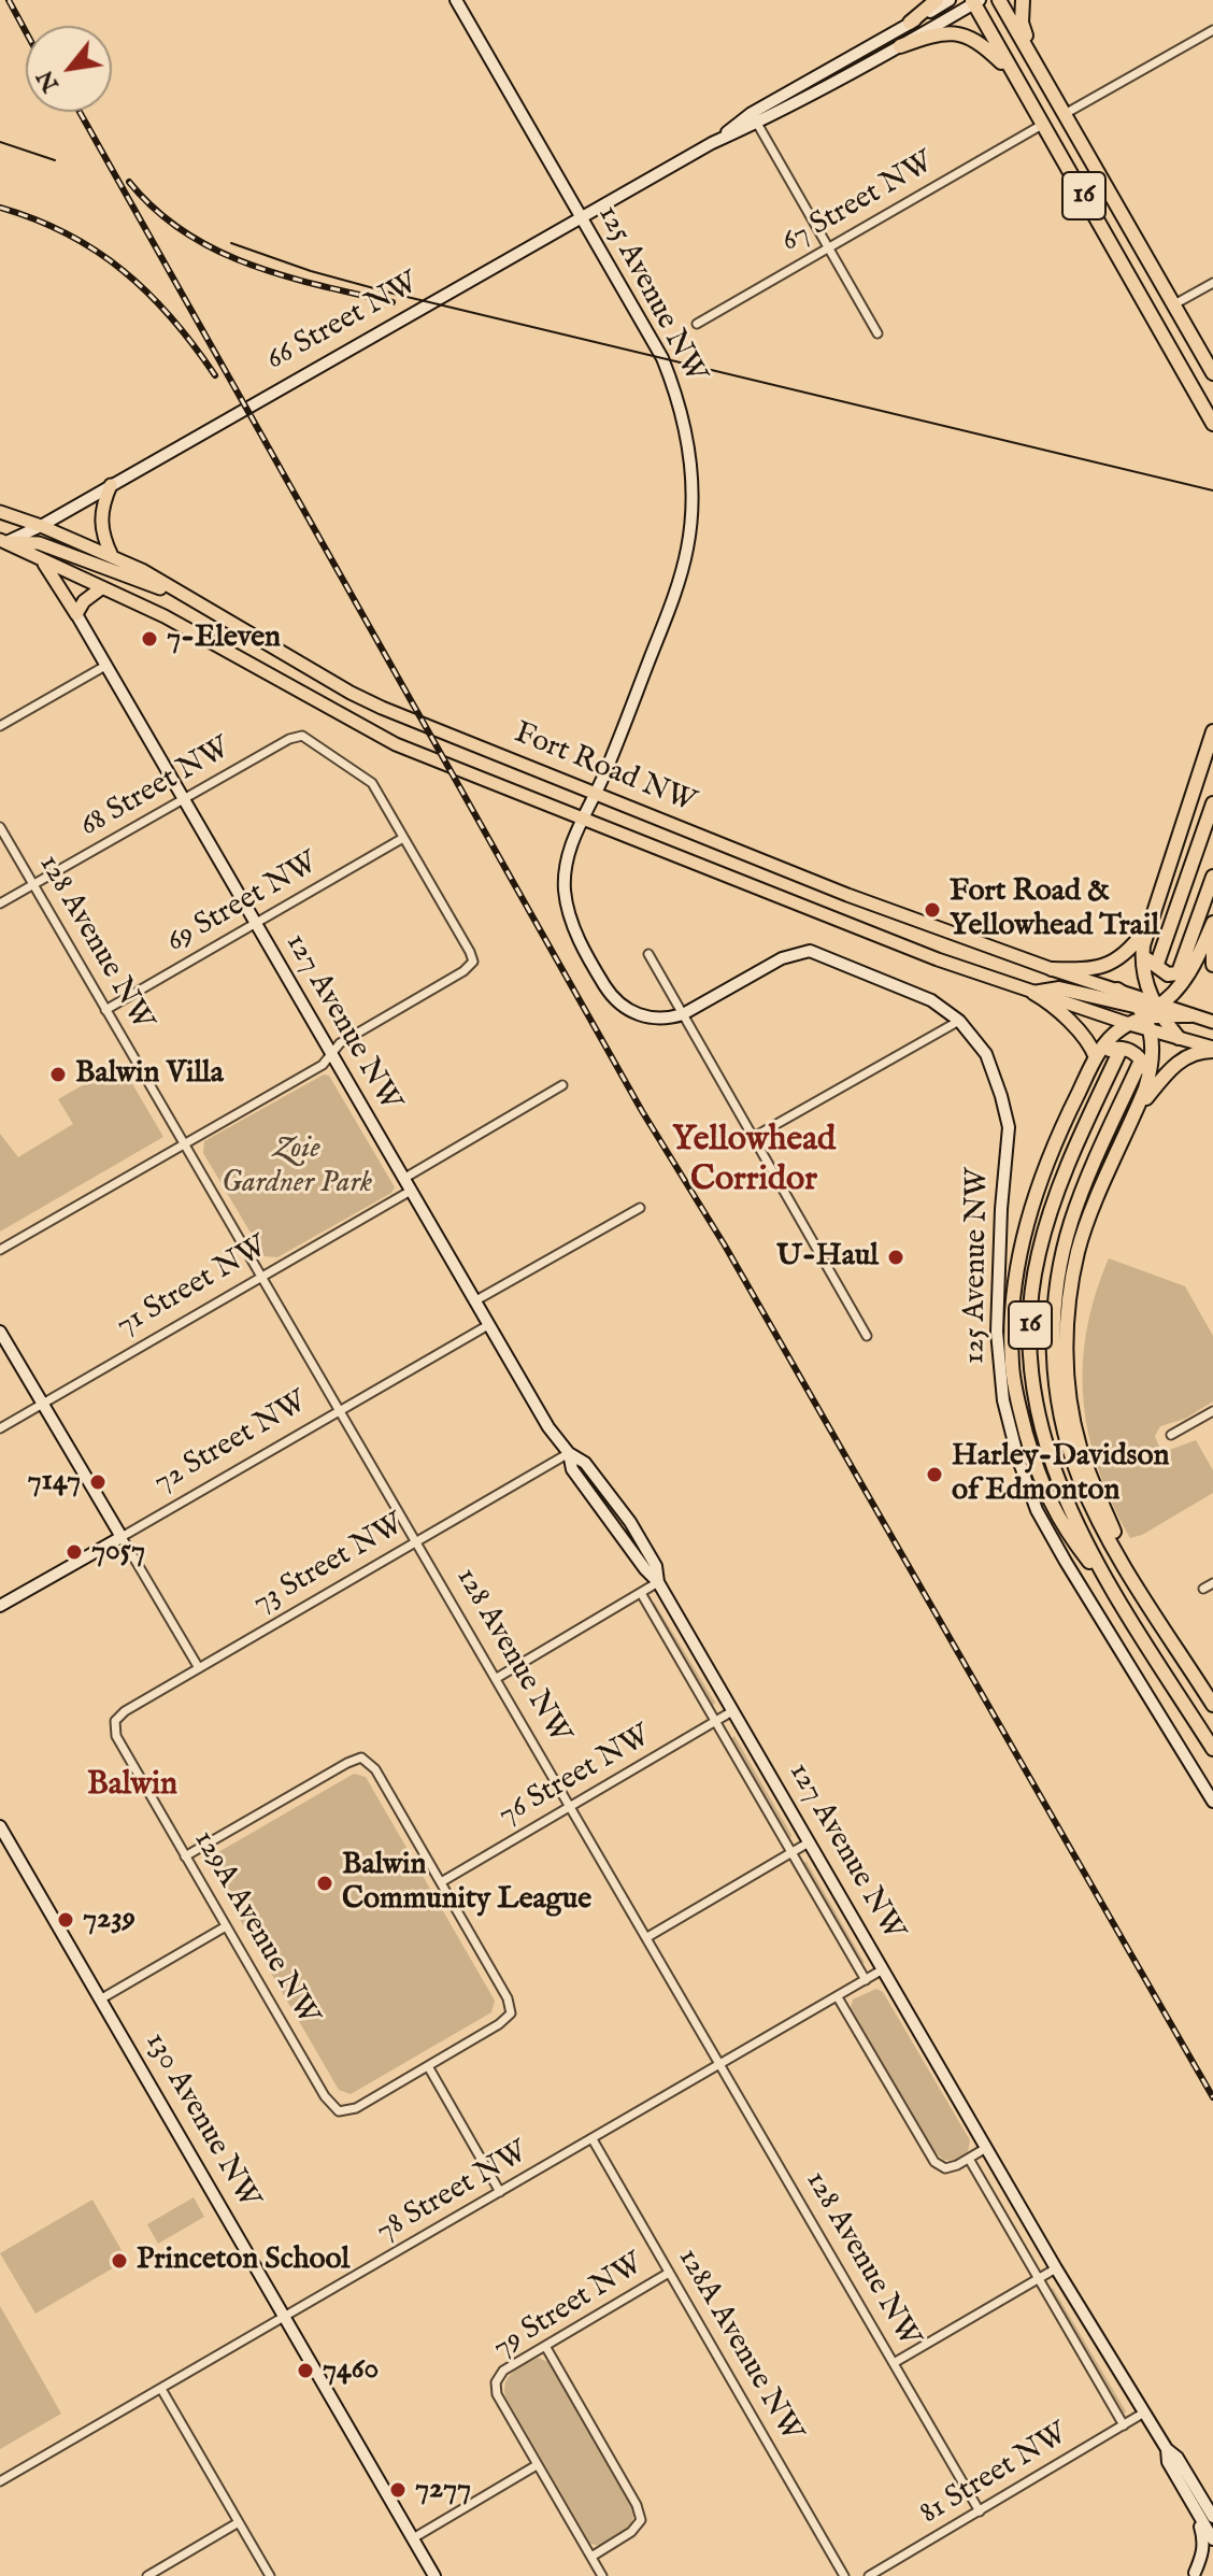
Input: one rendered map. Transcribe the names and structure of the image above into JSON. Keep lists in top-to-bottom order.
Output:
{
  "streets": {
    "highway": ["16"],
    "main road": ["Fort Road NW"],
    "street": [
      "67 Street NW",
      "125 Avenue NW",
      "66 Street NW",
      "68 Street NW",
      "69 Street NW",
      "128 Avenue NW",
      "127 Avenue NW",
      "71 Street NW",
      "72 Street NW",
      "73 Street NW",
      "76 Street NW",
      "129A Avenue NW",
      "130 Avenue NW",
      "78 Street NW",
      "79 Street NW",
      "128A Avenue NW",
      "81 Street NW"
    ]
  },
  "crossings": [
    ["16", "67 Street NW"],
    ["16", "66 Street NW"],
    ["125 Avenue NW", "66 Street NW"],
    ["125 Avenue NW", "Fort Road NW"],
    ["66 Street NW", "Fort Road NW"],
    ["68 Street NW", "69 Street NW"],
    ["68 Street NW", "128 Avenue NW"],
    ["68 Street NW", "127 Avenue NW"],
    ["69 Street NW", "128 Avenue NW"],
    ["69 Street NW", "127 Avenue NW"],
    ["128 Avenue NW", "71 Street NW"],
    ["128 Avenue NW", "72 Street NW"],
    ["128 Avenue NW", "73 Street NW"],
    ["128 Avenue NW", "76 Street NW"],
    ["128 Avenue NW", "78 Street NW"],
    ["128 Avenue NW", "81 Street NW"],
    ["127 Avenue NW", "71 Street NW"],
    ["127 Avenue NW", "72 Street NW"],
    ["127 Avenue NW", "73 Street NW"],
    ["127 Avenue NW", "76 Street NW"],
    ["127 Avenue NW", "78 Street NW"],
    ["127 Avenue NW", "81 Street NW"],
    ["73 Street NW", "129A Avenue NW"],
    ["130 Avenue NW", "78 Street NW"],
    ["78 Street NW", "128A Avenue NW"],
    ["79 Street NW", "128A Avenue NW"]
  ],
  "districts": ["Yellowhead Corridor", "Balwin"],
  "parks": ["Zoie Gardner Park"],
  "places": [
    "7-Eleven",
    "Fort Road & Yellowhead Trail",
    "Balwin Villa",
    "U-Haul",
    "Harley-Davidson of Edmonton",
    "7147",
    "7057",
    "Balwin Community League",
    "7239",
    "Princeton School",
    "7460",
    "7277"
  ],
  "north": "bottom left"
}
